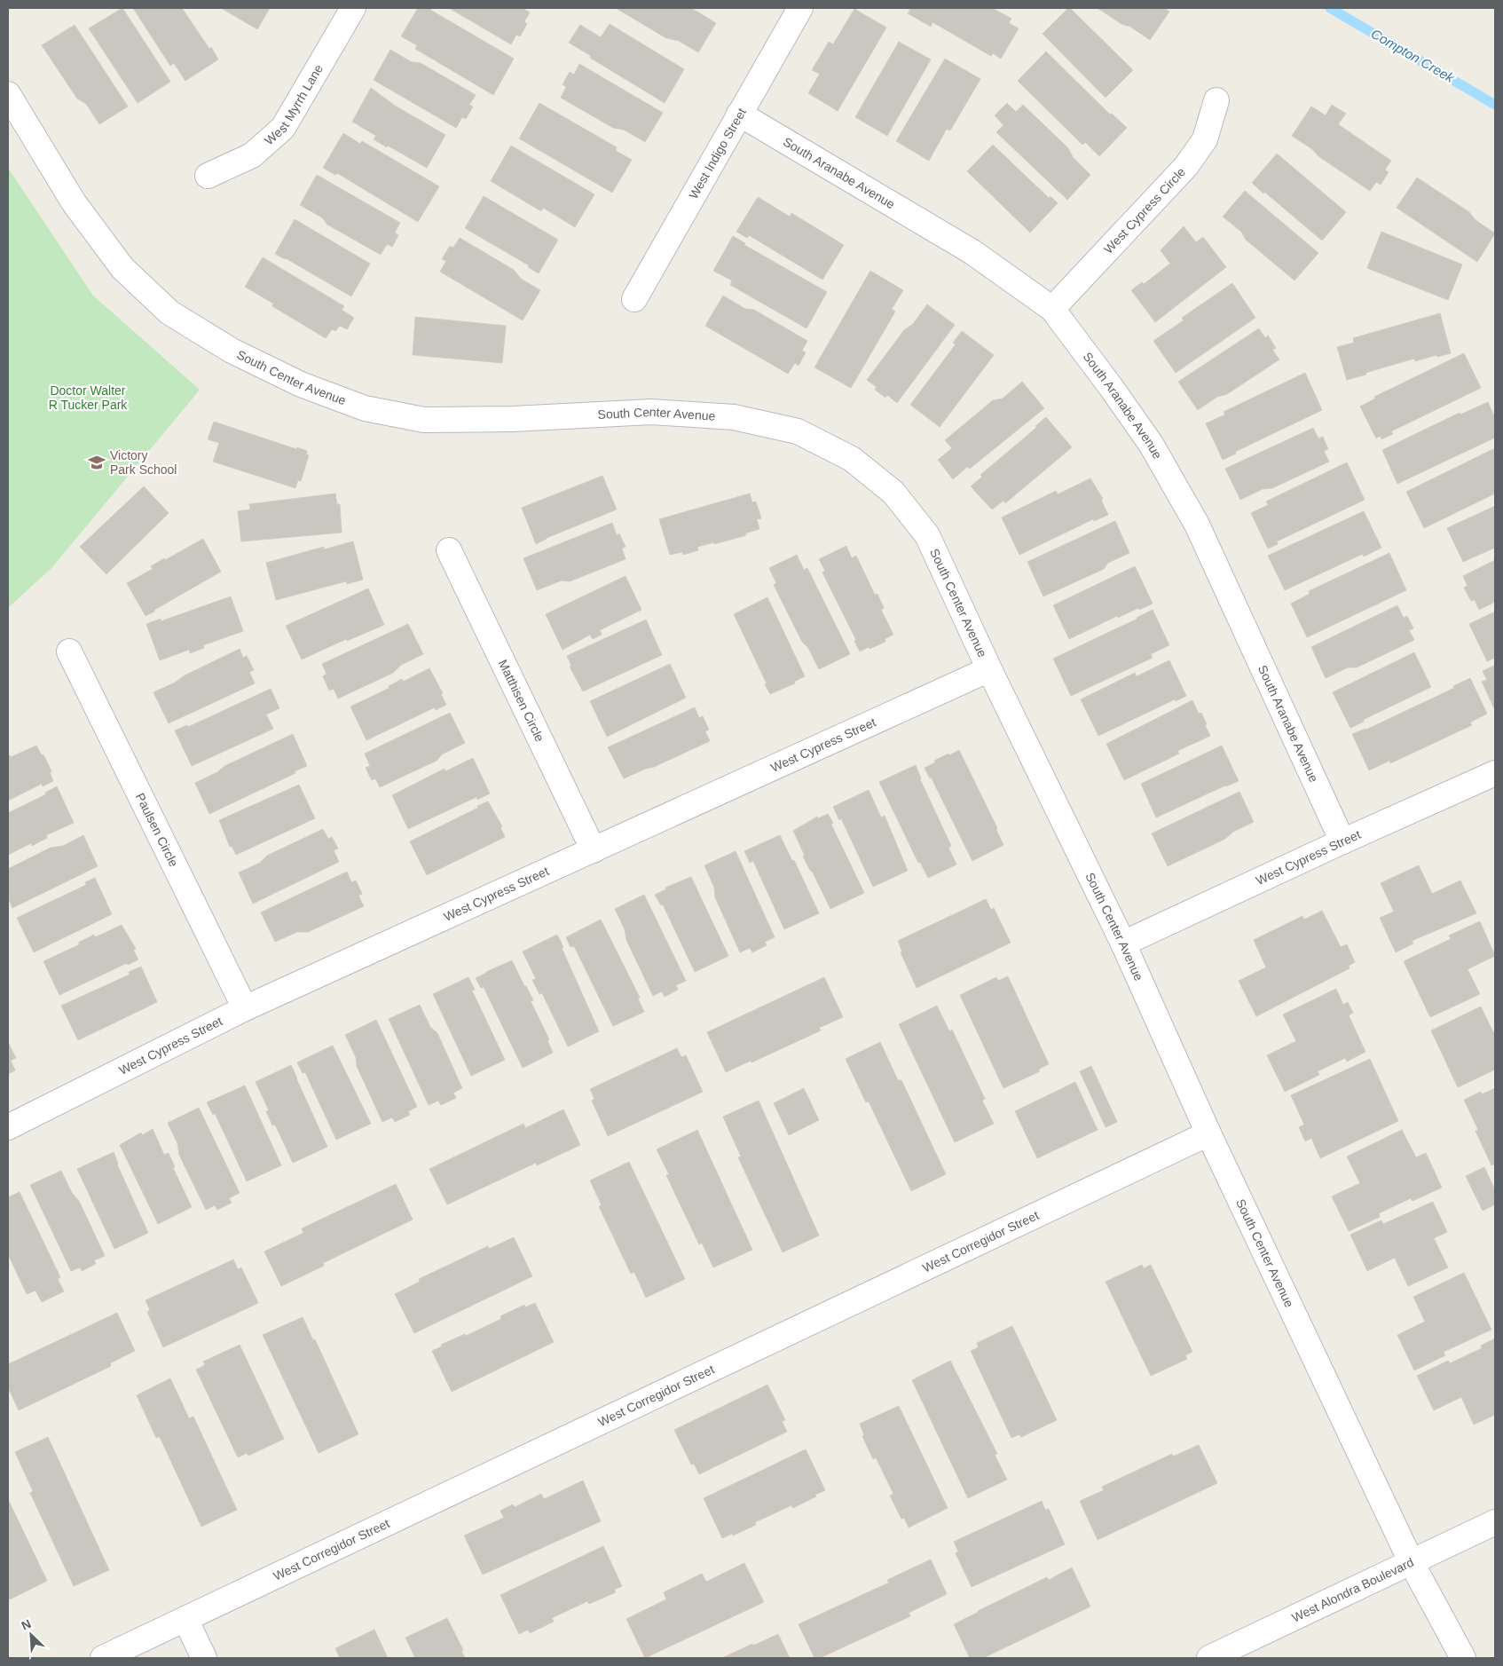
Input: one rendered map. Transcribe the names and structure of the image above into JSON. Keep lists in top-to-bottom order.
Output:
{
  "streets": {
    "street": [
      "West Myrrh Lane",
      "West Indigo Street",
      "South Aranabe Avenue",
      "West Cypress Circle",
      "South Center Avenue",
      "Matthisen Circle",
      "West Cypress Street",
      "Paulsen Circle",
      "West Corregidor Street",
      "West Alondra Boulevard"
    ]
  },
  "crossings": [
    ["West Indigo Street", "South Aranabe Avenue"],
    ["South Aranabe Avenue", "West Cypress Circle"],
    ["South Aranabe Avenue", "West Cypress Street"],
    ["South Center Avenue", "West Cypress Street"],
    ["South Center Avenue", "West Corregidor Street"],
    ["South Center Avenue", "West Alondra Boulevard"],
    ["Matthisen Circle", "West Cypress Street"],
    ["West Cypress Street", "Paulsen Circle"]
  ],
  "water": ["Compton Creek"],
  "parks": ["Doctor Walter R Tucker Park"],
  "places": {
    "school or university": ["Victory Park School"]
  },
  "north": "top left"
}
